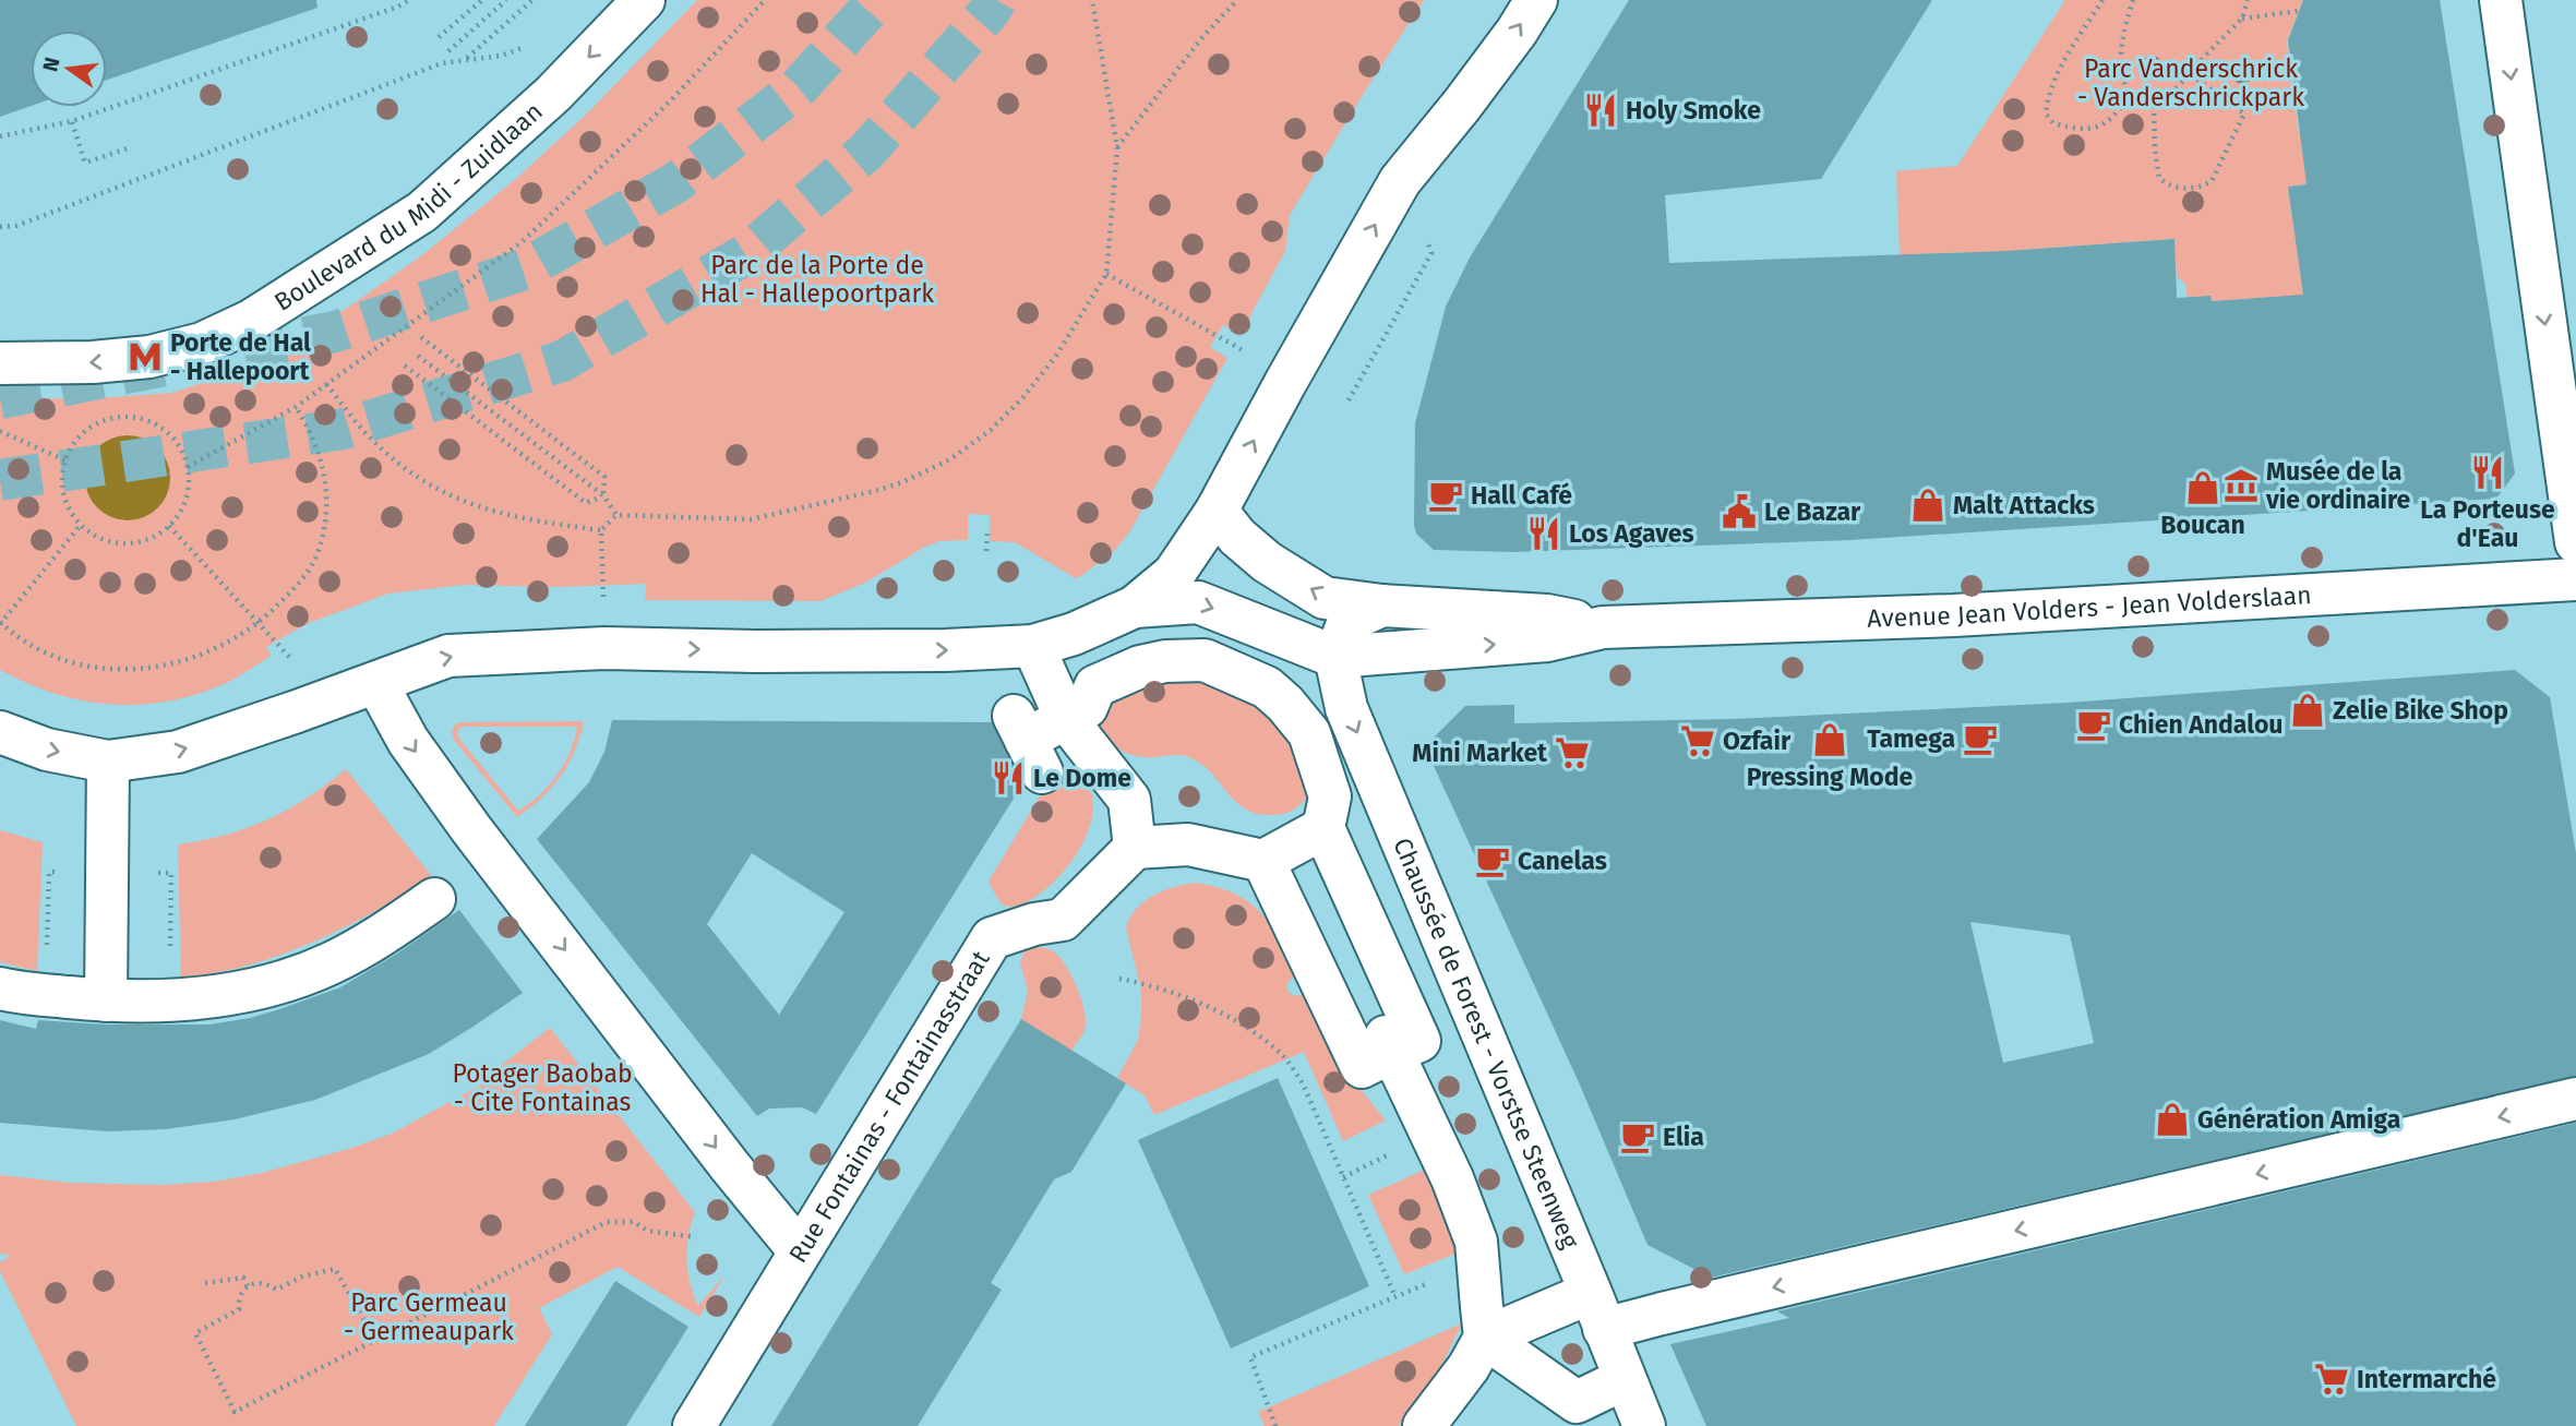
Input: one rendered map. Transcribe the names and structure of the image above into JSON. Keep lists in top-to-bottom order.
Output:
{
  "streets": {
    "street": [
      "Boulevard du Midi - Zuidlaan",
      "Avenue Jean Volders - Jean Volderslaan",
      "Chaussée de Forest - Vorstse Steenweg",
      "Rue Fontainas - Fontainasstraat"
    ]
  },
  "crossings": [
    ["Avenue Jean Volders - Jean Volderslaan", "Chaussée de Forest - Vorstse Steenweg"]
  ],
  "one_way": ["Boulevard du Midi - Zuidlaan"],
  "parks": [
    "Parc Vanderschrick - Vanderschrickpark",
    "Parc de la Porte de Hal - Hallepoortpark",
    "Potager Baobab - Cite Fontainas",
    "Parc Germeau - Germeaupark"
  ],
  "places": {
    "restaurant": [
      "Holy Smoke",
      "La Porteuse d'Eau",
      "Los Agaves",
      "Le Dome"
    ],
    "metro station": ["Porte de Hal - Hallepoort"],
    "museum": ["Musée de la vie ordinaire"],
    "shop": [
      "Boucan",
      "Malt Attacks",
      "Zelie Bike Shop",
      "Pressing Mode",
      "Génération Amiga"
    ],
    "cafe": [
      "Hall Café",
      "Chien Andalou",
      "Tamega",
      "Canelas",
      "Elia"
    ],
    "public building": ["Le Bazar"],
    "supermarket": ["Ozfair", "Mini Market", "Intermarché"]
  },
  "north": "left"
}
